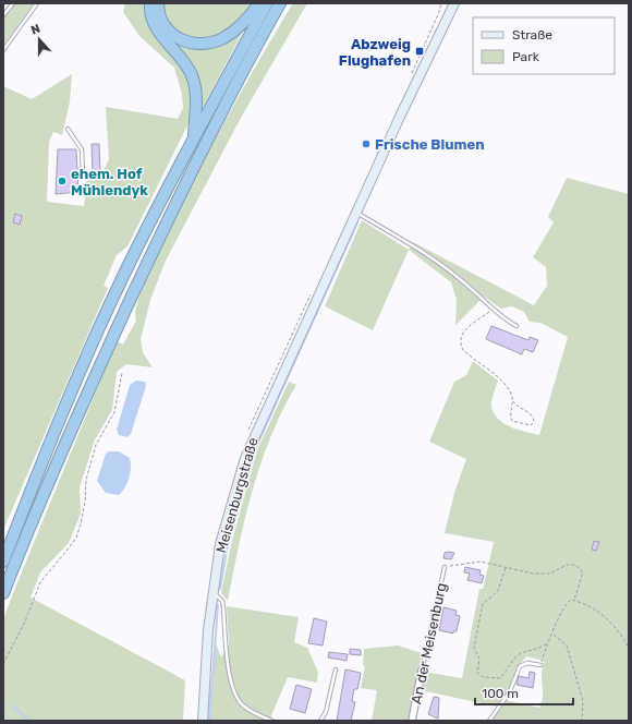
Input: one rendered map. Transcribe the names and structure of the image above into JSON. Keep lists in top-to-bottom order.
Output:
{
  "streets": {
    "main road": ["Meisenburgstraße"],
    "street": ["An der Meisenburg"]
  },
  "places": {
    "transit": ["Abzweig Flughafen"],
    "other": ["Frische Blumen", "ehem. Hof Mühlendyk"]
  },
  "legend": ["Straße", "Park"],
  "scale_bar": "100 m",
  "north": "top"
}
